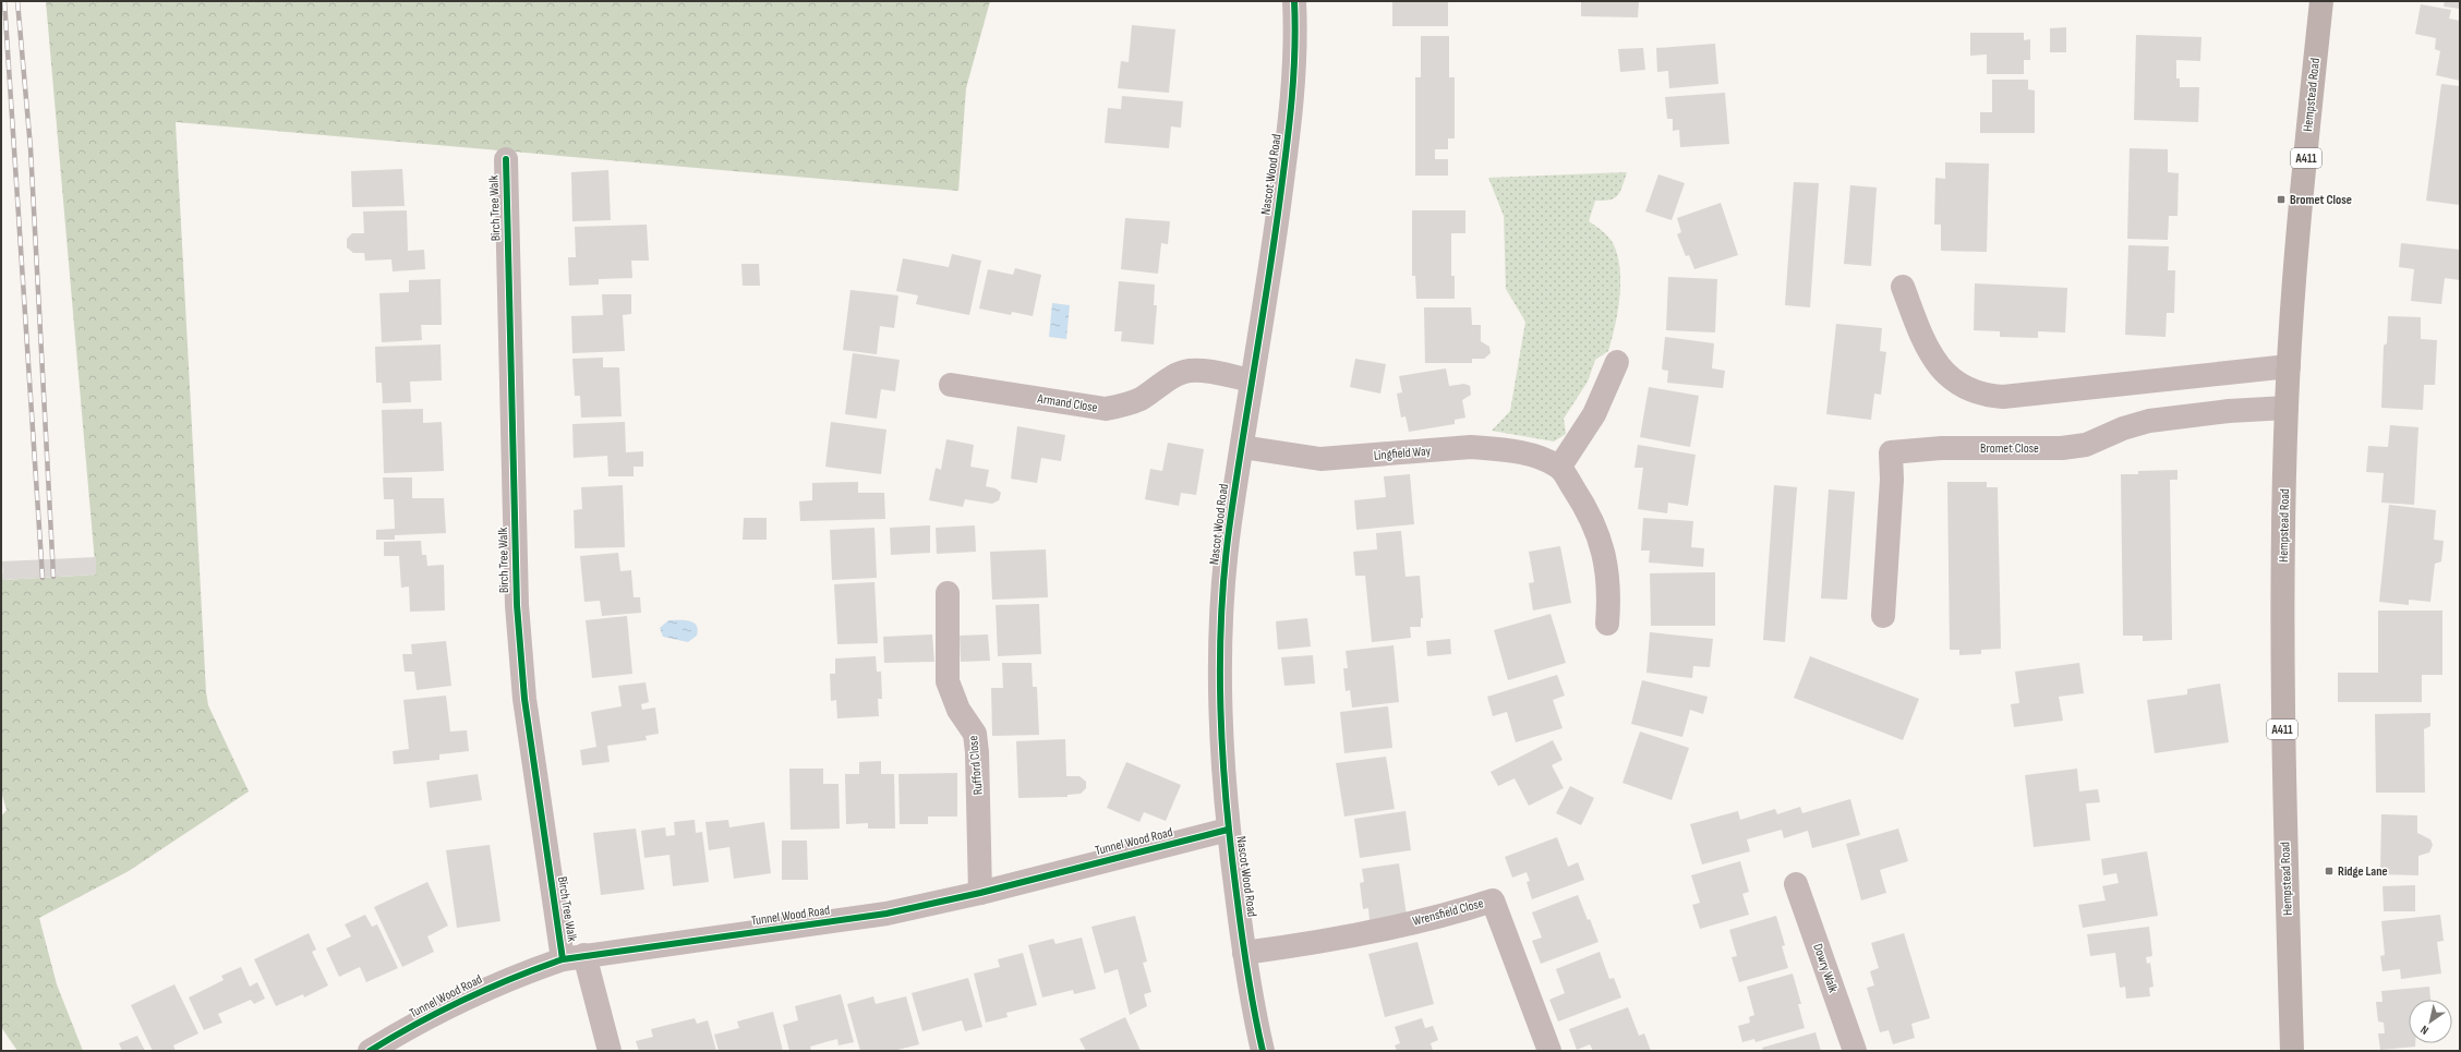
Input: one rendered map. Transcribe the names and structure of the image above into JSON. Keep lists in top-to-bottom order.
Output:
{
  "streets": {
    "main road": ["Hempstead Road", "A411"],
    "street": [
      "Nascot Wood Road",
      "Birch Tree Walk",
      "Armand Close",
      "Bromet Close",
      "Lingfield Way",
      "Rufford Close",
      "Tunnel Wood Road",
      "Wrensfield Close",
      "Dowry Walk"
    ]
  },
  "crossings": [
    ["Hempstead Road", "Bromet Close"],
    ["Nascot Wood Road", "Armand Close"],
    ["Nascot Wood Road", "Lingfield Way"],
    ["Nascot Wood Road", "Tunnel Wood Road"],
    ["Nascot Wood Road", "Wrensfield Close"],
    ["Birch Tree Walk", "Tunnel Wood Road"],
    ["Rufford Close", "Tunnel Wood Road"]
  ],
  "places": {
    "transit": ["Bromet Close", "Ridge Lane"]
  },
  "north": "bottom left"
}
